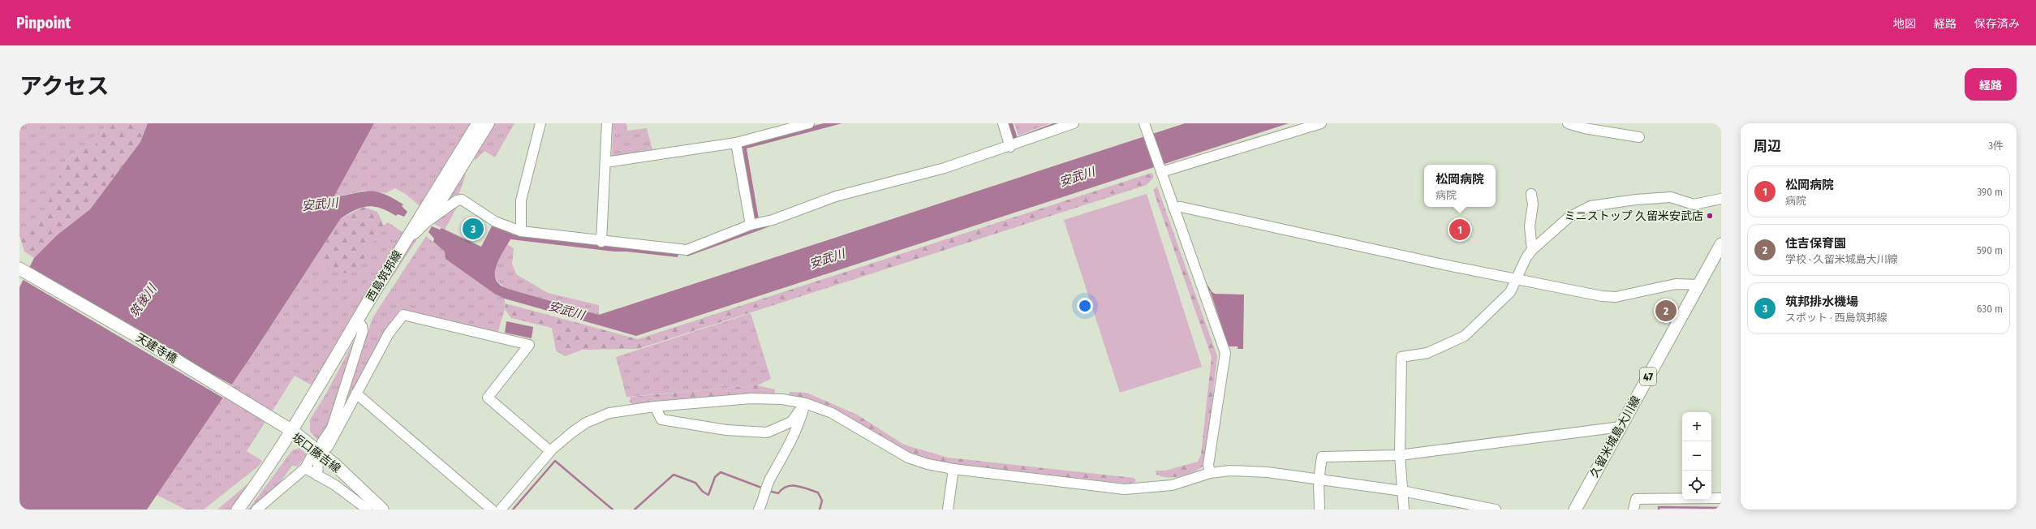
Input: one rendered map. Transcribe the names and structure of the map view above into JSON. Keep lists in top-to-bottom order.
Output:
{
  "streets": {
    "main road": [
      "西島筑邦線",
      "天建寺橋",
      "47",
      "久留米城島大川線",
      "坂口藤吉線"
    ]
  },
  "crossings": [
    ["西島筑邦線", "天建寺橋"],
    ["西島筑邦線", "坂口藤吉線"],
    ["天建寺橋", "坂口藤吉線"]
  ],
  "water": ["安武川", "筑後川"],
  "places": ["ミニストップ 久留米安武店"],
  "page": {
    "header": "Pinpoint",
    "nav": ["地図", "経路", "保存済み"],
    "title": "アクセス",
    "buttons": "経路",
    "heading": ["周辺", "3件"],
    "popup": ["松岡病院", "病院"],
    "list": [
      {
        "mark": "1",
        "name": "松岡病院",
        "note": "病院",
        "value": "390 m"
      },
      {
        "mark": "2",
        "name": "住吉保育園",
        "note": "学校 · 久留米城島大川線",
        "value": "590 m"
      },
      {
        "mark": "3",
        "name": "筑邦排水機場",
        "note": "スポット · 西島筑邦線",
        "value": "630 m"
      }
    ],
    "pins": ["3", "1", "2"],
    "map_buttons": ["+", "−"]
  }
}
